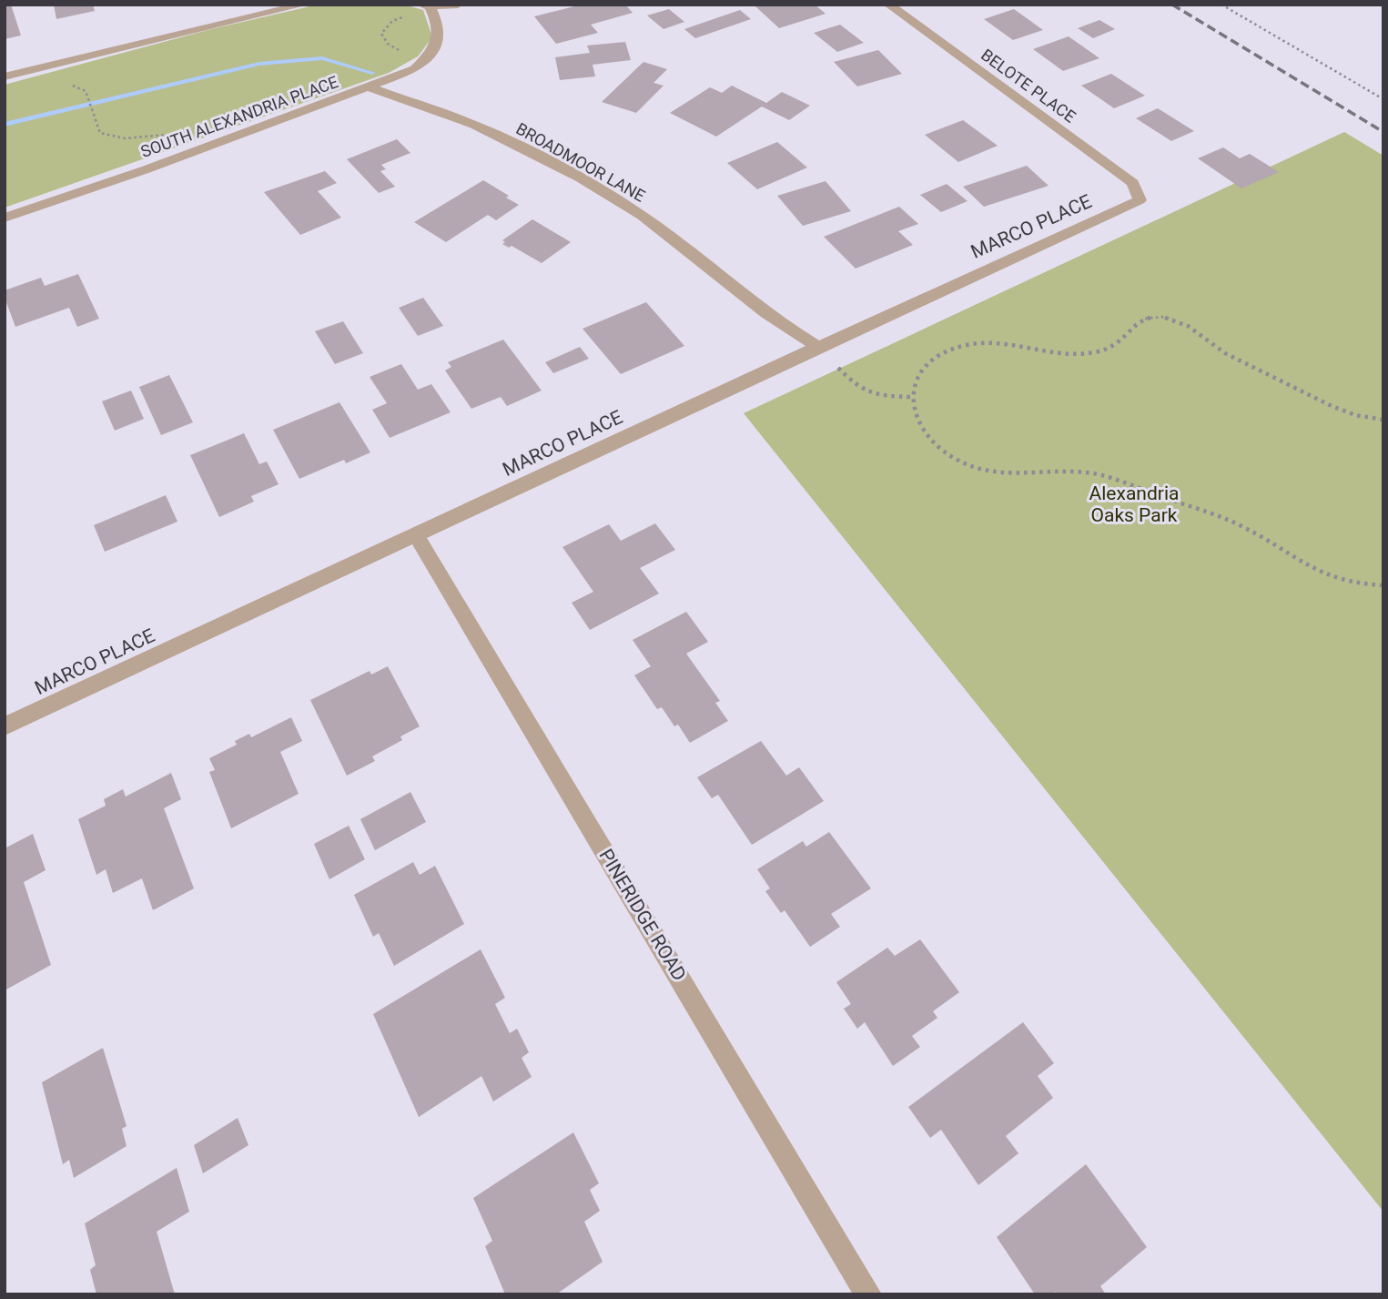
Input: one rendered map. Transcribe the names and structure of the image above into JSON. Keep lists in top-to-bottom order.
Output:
{
  "streets": {
    "street": [
      "BELOTE PLACE",
      "SOUTH ALEXANDRIA PLACE",
      "BROADMOOR LANE",
      "MARCO PLACE",
      "PINERIDGE ROAD"
    ]
  },
  "crossings": [
    ["BELOTE PLACE", "MARCO PLACE"],
    ["SOUTH ALEXANDRIA PLACE", "BROADMOOR LANE"],
    ["BROADMOOR LANE", "MARCO PLACE"],
    ["MARCO PLACE", "PINERIDGE ROAD"]
  ],
  "parks": ["Alexandria Oaks Park"]
}
